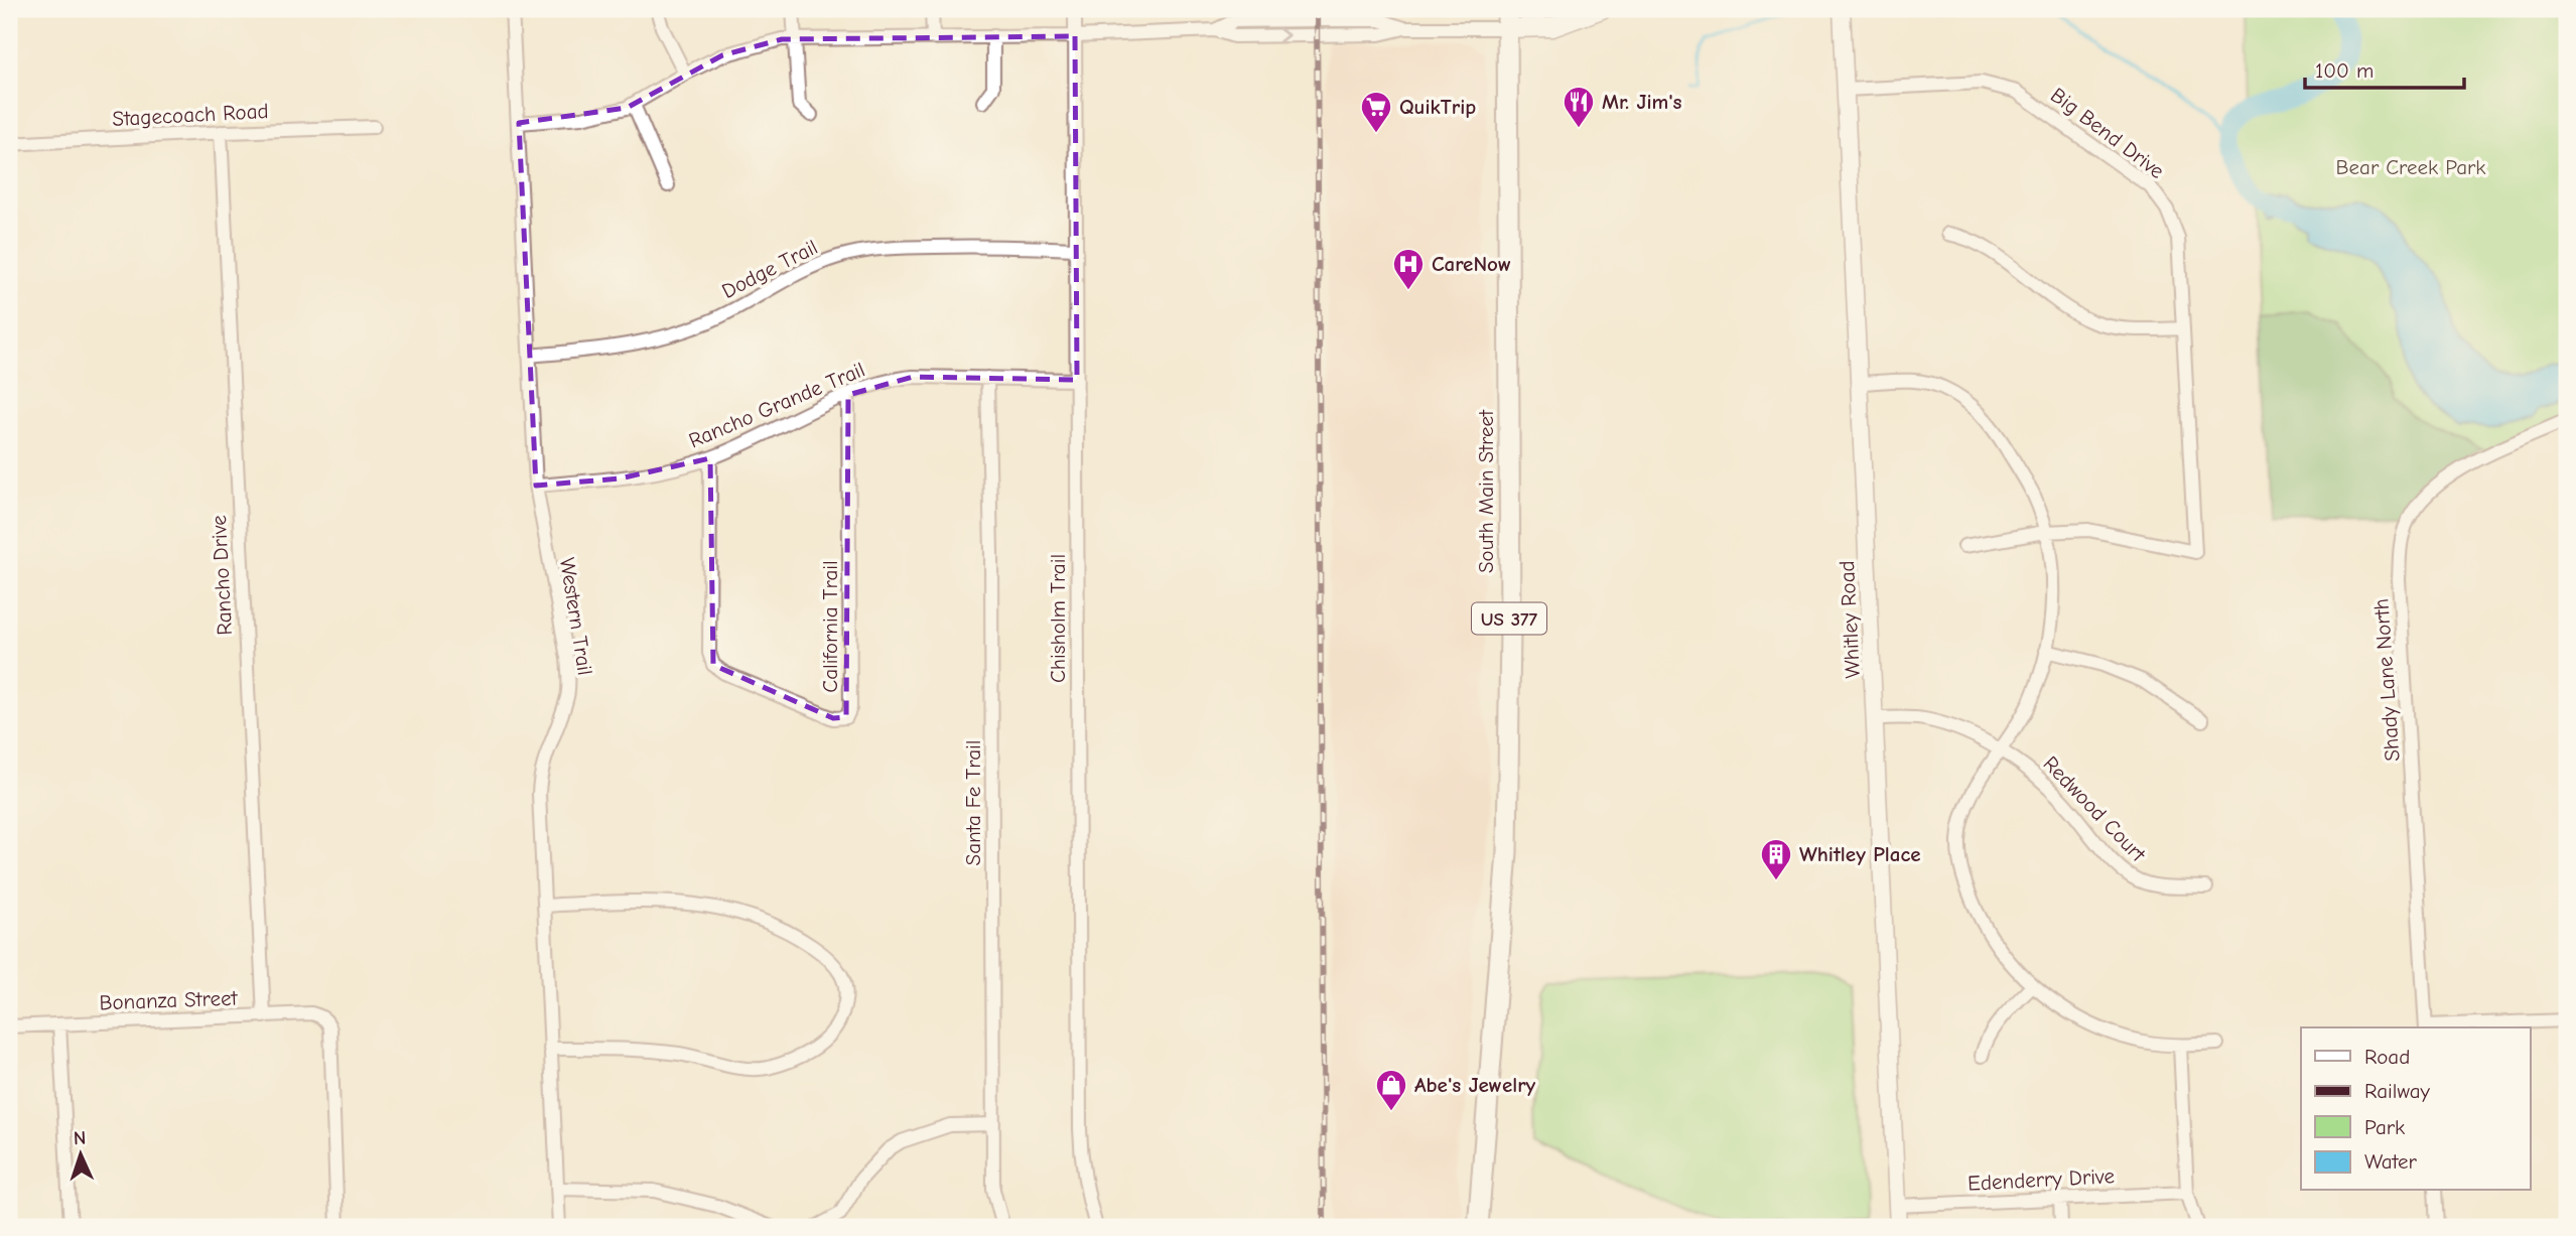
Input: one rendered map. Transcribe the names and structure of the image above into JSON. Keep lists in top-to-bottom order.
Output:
{
  "streets": {
    "main road": ["South Main Street", "US 377"],
    "street": [
      "Stagecoach Road",
      "Big Bend Drive",
      "Dodge Trail",
      "Rancho Grande Trail",
      "Rancho Drive",
      "Western Trail",
      "Chisholm Trail",
      "Whitley Road",
      "California Trail",
      "Shady Lane North",
      "Santa Fe Trail",
      "Redwood Court",
      "Bonanza Street",
      "Edenderry Drive"
    ]
  },
  "crossings": [
    ["Stagecoach Road", "Rancho Drive"],
    ["Big Bend Drive", "Whitley Road"],
    ["Dodge Trail", "Western Trail"],
    ["Dodge Trail", "Chisholm Trail"],
    ["Rancho Grande Trail", "Western Trail"],
    ["Rancho Grande Trail", "Chisholm Trail"],
    ["Rancho Grande Trail", "California Trail"],
    ["Rancho Grande Trail", "Santa Fe Trail"],
    ["Rancho Drive", "Bonanza Street"],
    ["Whitley Road", "Redwood Court"],
    ["Whitley Road", "Edenderry Drive"]
  ],
  "parks": ["Bear Creek Park"],
  "places": {
    "restaurant": ["Mr. Jim's"],
    "supermarket": ["QuikTrip"],
    "hospital": ["CareNow"],
    "building": ["Whitley Place"],
    "shop": ["Abe's Jewelry"]
  },
  "legend": [
    "Road",
    "Railway",
    "Park",
    "Water"
  ],
  "scale_bar": "100 m",
  "north": "top"
}
